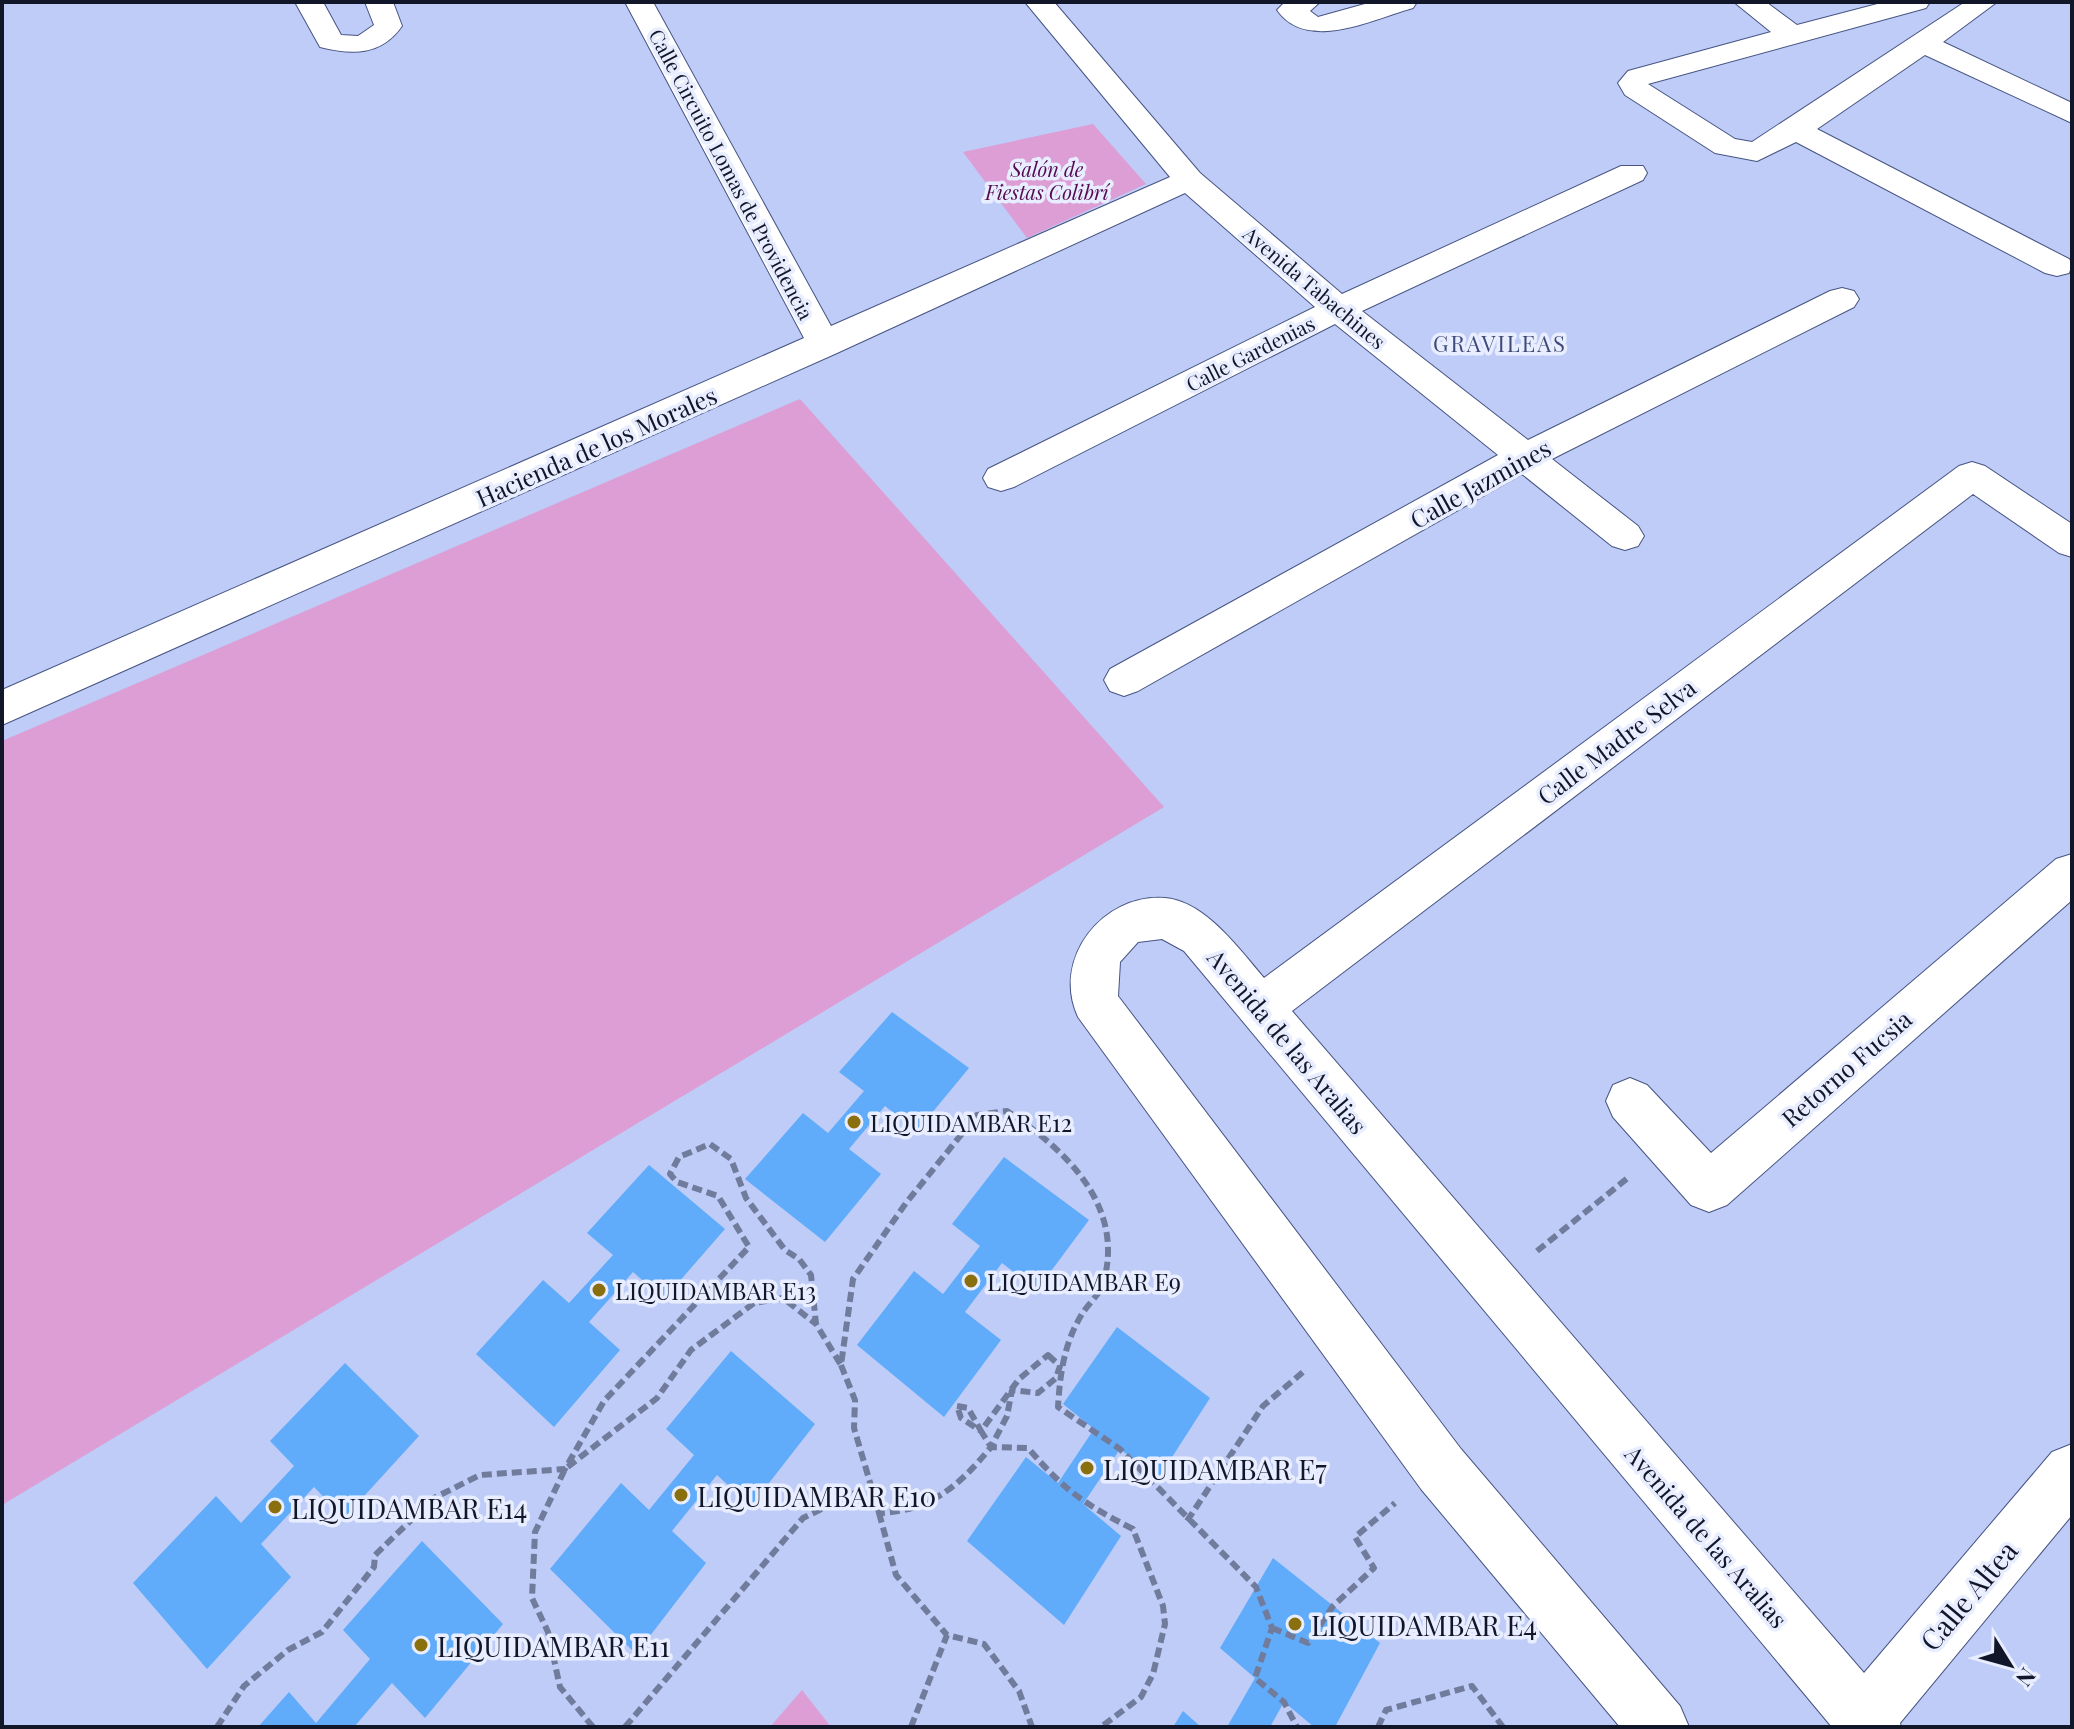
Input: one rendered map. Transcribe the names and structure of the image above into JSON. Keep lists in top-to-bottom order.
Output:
{
  "streets": {
    "street": [
      "Calle Circuito Lomas de Providencia",
      "Avenida Tabachines",
      "Calle Gardenias",
      "Hacienda de los Morales",
      "Calle Jazmines",
      "Calle Madre Selva",
      "Avenida de las Aralias",
      "Retorno Fucsia",
      "Calle Altea"
    ]
  },
  "crossings": [
    ["Calle Circuito Lomas de Providencia", "Hacienda de los Morales"],
    ["Avenida Tabachines", "Calle Gardenias"],
    ["Avenida Tabachines", "Hacienda de los Morales"],
    ["Avenida Tabachines", "Calle Jazmines"],
    ["Calle Madre Selva", "Avenida de las Aralias"],
    ["Avenida de las Aralias", "Calle Altea"]
  ],
  "districts": ["GRAVILEAS"],
  "parks": ["Salón de Fiestas Colibrí"],
  "places": [
    "LIQUIDAMBAR E12",
    "LIQUIDAMBAR E9",
    "LIQUIDAMBAR E13",
    "LIQUIDAMBAR E7",
    "LIQUIDAMBAR E10",
    "LIQUIDAMBAR E14",
    "LIQUIDAMBAR E4",
    "LIQUIDAMBAR E11"
  ],
  "north": "bottom right"
}
